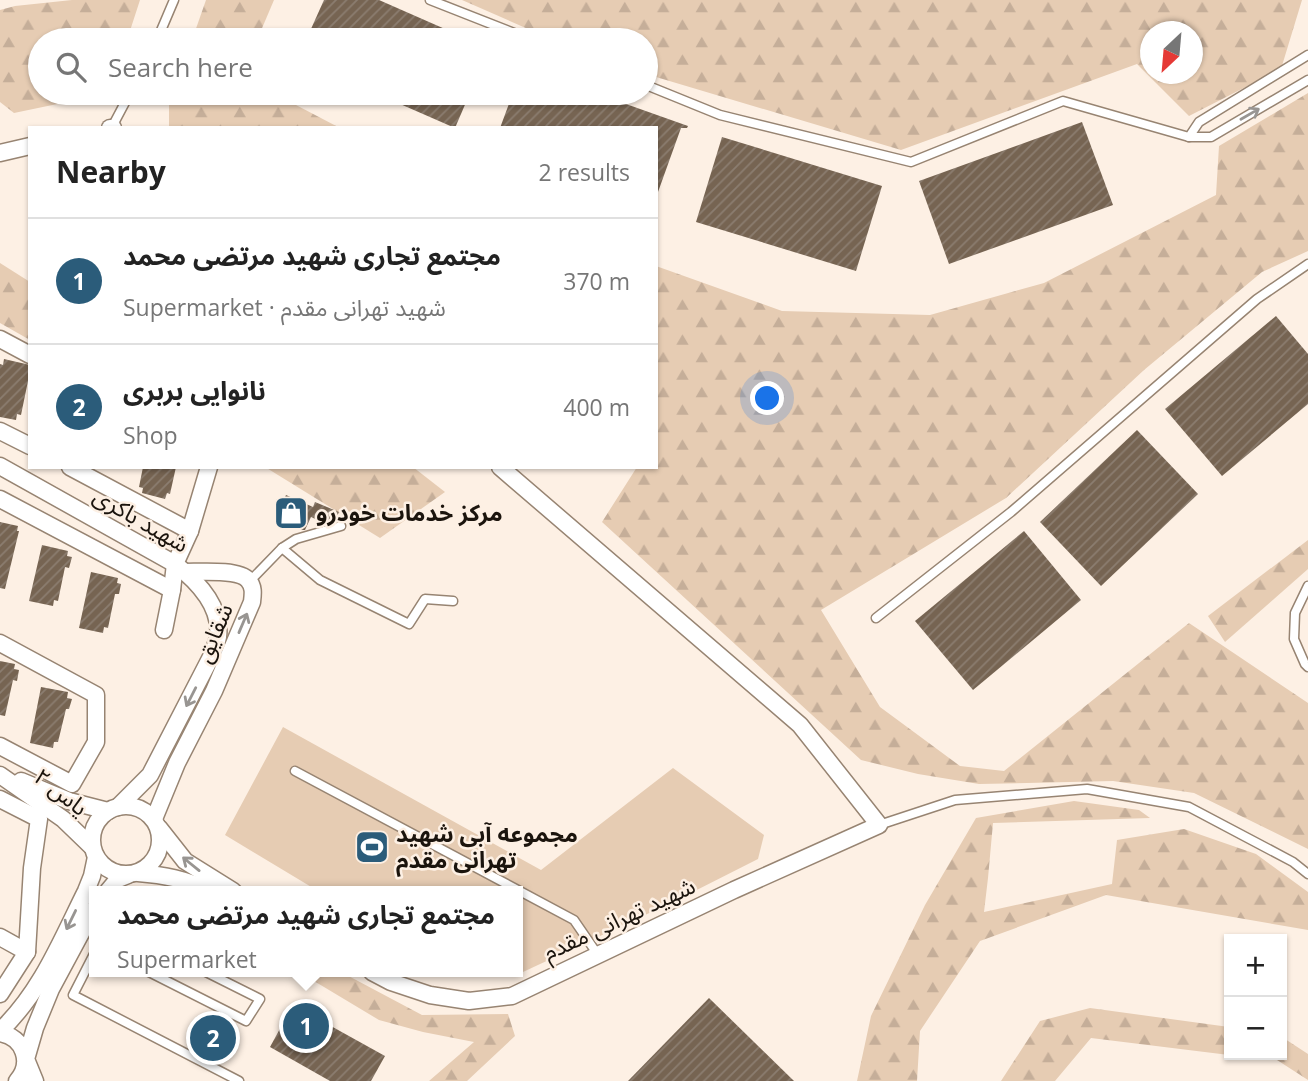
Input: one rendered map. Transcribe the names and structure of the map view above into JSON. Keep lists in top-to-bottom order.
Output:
{
  "streets": {
    "street": [
      "شهید باکری",
      "شقایق",
      "یاس ۲",
      "شهید تهرانی مقدم"
    ]
  },
  "crossings": [
    ["شهید باکری", "شقایق"],
    ["شقایق", "یاس ۲"]
  ],
  "places": {
    "shop": ["مرکز خدمات خودرو"],
    "sports": ["مجموعه آبی شهید تهرانی مقدم"]
  },
  "north": "bottom left",
  "page": {
    "search": "Search here",
    "heading": ["Nearby", "2 results"],
    "list": [
      {
        "mark": "1",
        "name": "مجتمع تجاری شهید مرتضی محمد",
        "note": "Supermarket · شهید تهرانی مقدم",
        "value": "370 m"
      },
      {
        "mark": "2",
        "name": "نانوایی بربری",
        "note": "Shop",
        "value": "400 m"
      }
    ],
    "popup": ["مجتمع تجاری شهید مرتضی محمد", "Supermarket"],
    "map_buttons": ["+", "−"],
    "pins": ["1", "2"]
  }
}
